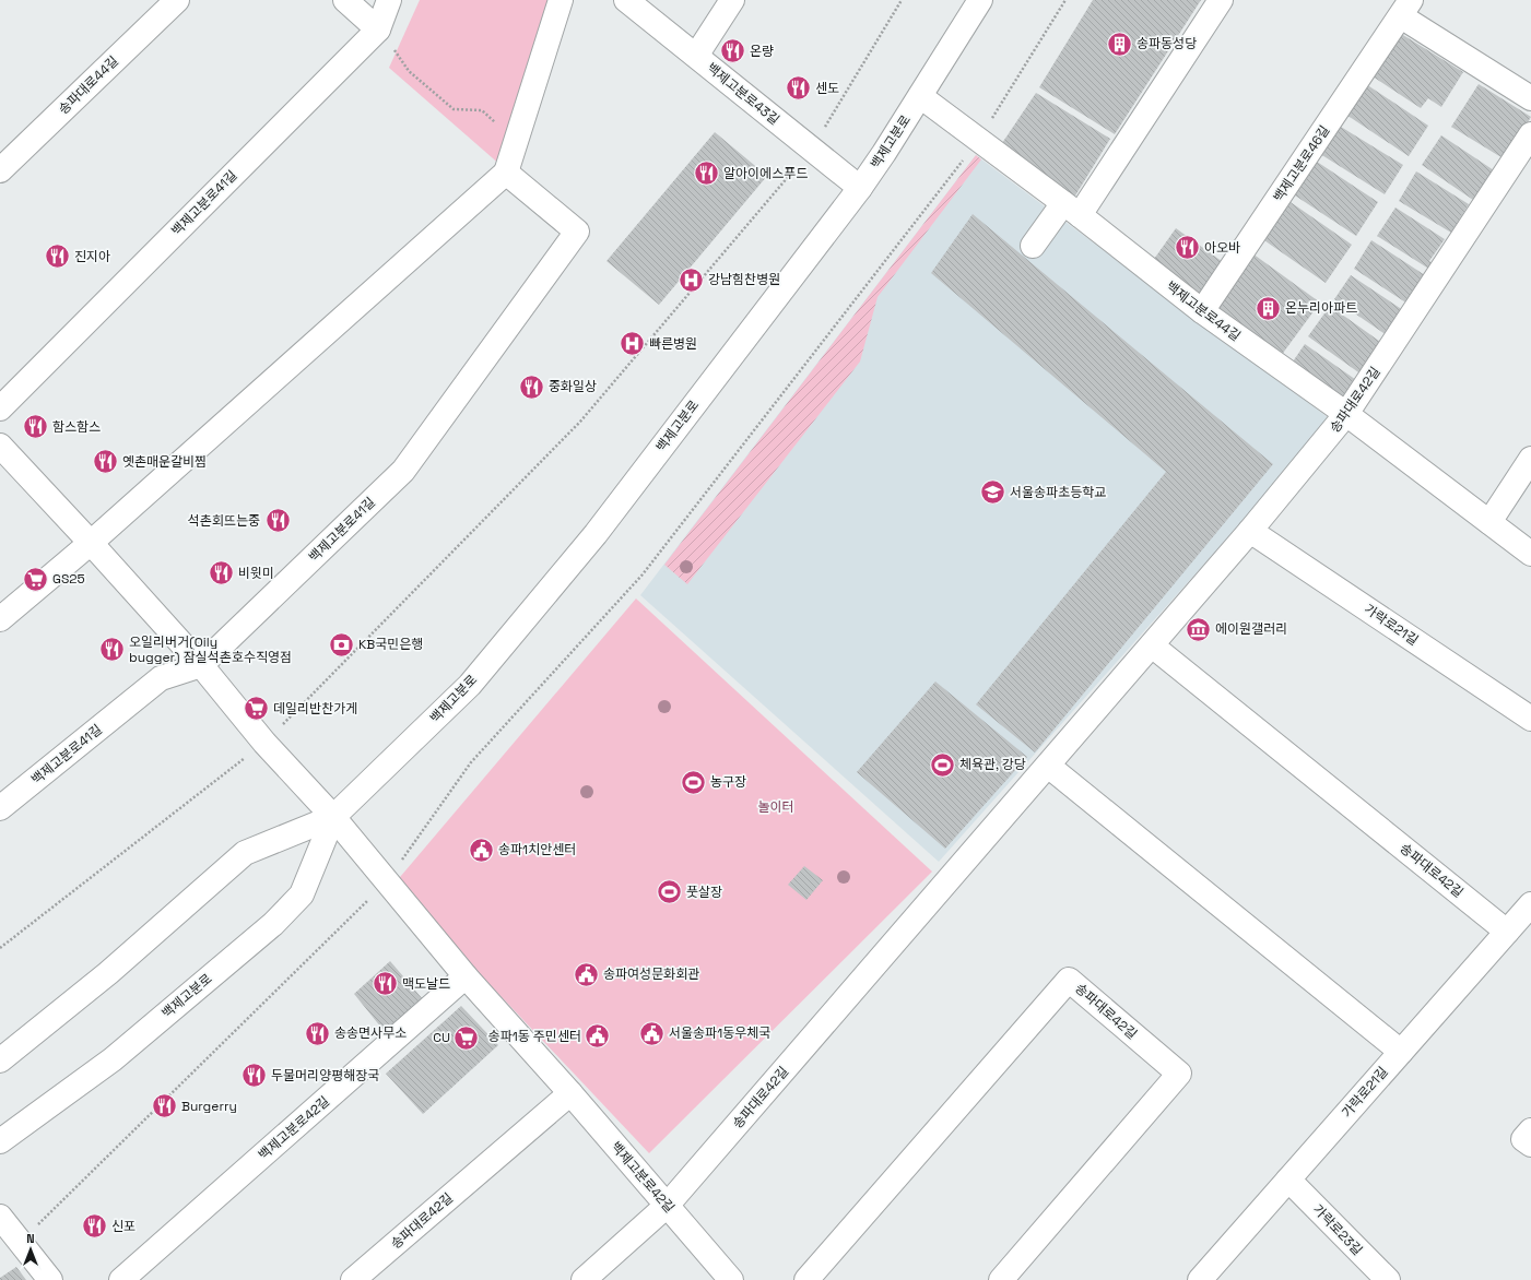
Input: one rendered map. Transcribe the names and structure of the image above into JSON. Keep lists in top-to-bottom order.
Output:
{
  "streets": {
    "street": [
      "송파대로44길",
      "백제고분로43길",
      "백제고분로",
      "백제고분로46길",
      "백제고분로41길",
      "백제고분로44길",
      "송파대로42길",
      "가락로21길",
      "백제고분로42길",
      "가락로23길"
    ]
  },
  "crossings": [
    ["백제고분로43길", "백제고분로"],
    ["백제고분로", "백제고분로44길"],
    ["백제고분로", "백제고분로42길"],
    ["백제고분로46길", "백제고분로44길"],
    ["백제고분로44길", "송파대로42길"],
    ["송파대로42길", "가락로21길"],
    ["송파대로42길", "백제고분로42길"],
    ["가락로21길", "가락로23길"]
  ],
  "parks": ["놀이터"],
  "places": {
    "building": ["송파동성당", "온누리아파트"],
    "restaurant": [
      "온량",
      "센도",
      "알아이에스푸드",
      "아오바",
      "진지아",
      "중화일상",
      "함스함스",
      "옛촌매운갈비찜",
      "석촌회뜨는중",
      "비윗미",
      "오일리버거(Oily bugger) 잠실석촌호수직영점",
      "맥도날드",
      "송송면사무소",
      "두물머리양평해장국",
      "Burgerry",
      "신포"
    ],
    "hospital": ["강남힘찬병원", "빠른병원"],
    "school or university": ["서울송파초등학교"],
    "supermarket": ["GS25", "데일리반찬가게", "CU"],
    "museum": ["에이원갤러리"],
    "bank": ["KB국민은행"],
    "sports": ["체육관, 강당", "농구장", "풋살장"],
    "public building": [
      "송파1치안센터",
      "송파여성문화회관",
      "서울송파1동우체국",
      "송파1동 주민센터"
    ]
  },
  "north": "top"
}
